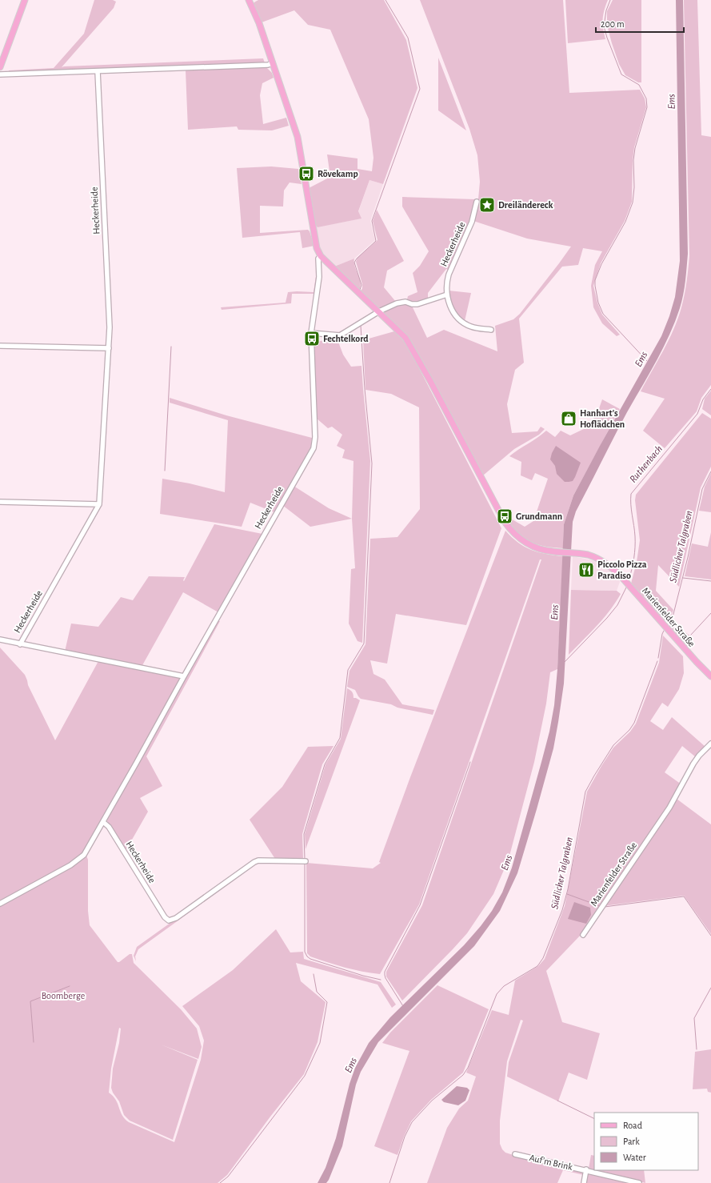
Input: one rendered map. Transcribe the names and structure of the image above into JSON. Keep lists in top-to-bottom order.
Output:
{
  "streets": {
    "main road": ["Heckerheide", "Marienfelder Straße"],
    "street": ["Auf'm Brink"]
  },
  "crossings": [
    ["Heckerheide", "Marienfelder Straße"]
  ],
  "water": ["Ems", "Ruthenbach", "Südlicher Talgraben"],
  "parks": ["Boomberge"],
  "places": {
    "bus stop": ["Rövekamp", "Fechtelkord", "Grundmann"],
    "place": ["Dreiländereck"],
    "shop": ["Hanhart's Hoflädchen"],
    "restaurant": ["Piccolo Pizza Paradiso"]
  },
  "legend": ["Road", "Park", "Water"],
  "scale_bar": "200 m"
}
